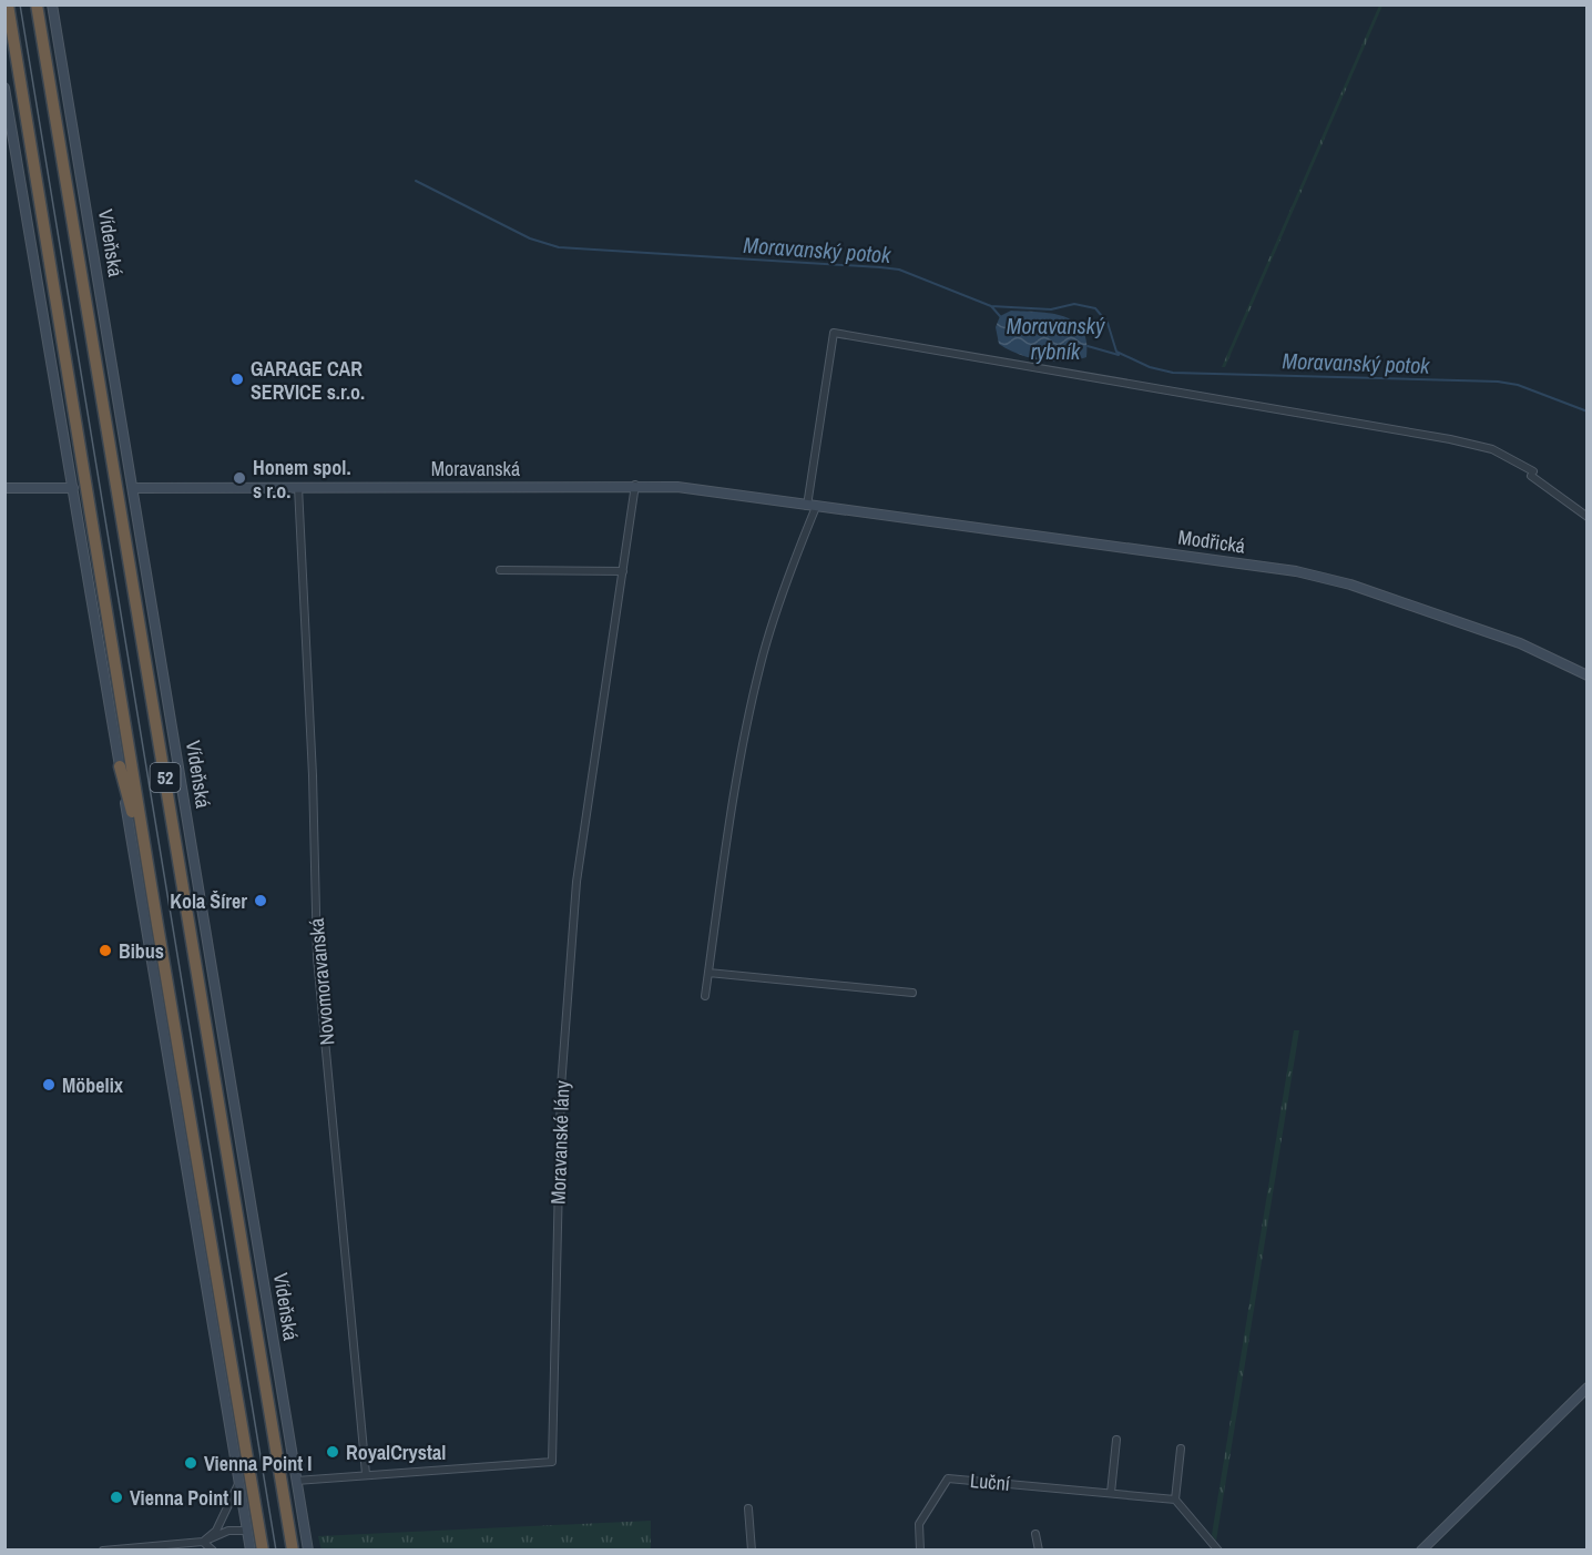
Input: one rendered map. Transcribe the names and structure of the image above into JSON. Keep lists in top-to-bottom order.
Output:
{
  "streets": {
    "highway": ["Vídeňská", "52"],
    "street": [
      "Moravanská",
      "Modřická",
      "Novomoravanská",
      "Moravanské lány",
      "Luční"
    ]
  },
  "crossings": [
    ["Vídeňská", "Moravanská"],
    ["Vídeňská", "Moravanské lány"],
    ["Moravanská", "Modřická"],
    ["Moravanská", "Novomoravanská"],
    ["Moravanská", "Moravanské lány"],
    ["Novomoravanská", "Moravanské lány"]
  ],
  "water": ["Moravanský potok", "Moravanský rybník"],
  "places": [
    "GARAGE CAR SERVICE s.r.o.",
    "Honem spol. s r.o.",
    "Kola Šírer",
    "Bibus",
    "Möbelix",
    "RoyalCrystal",
    "Vienna Point I",
    "Vienna Point II"
  ]
}
